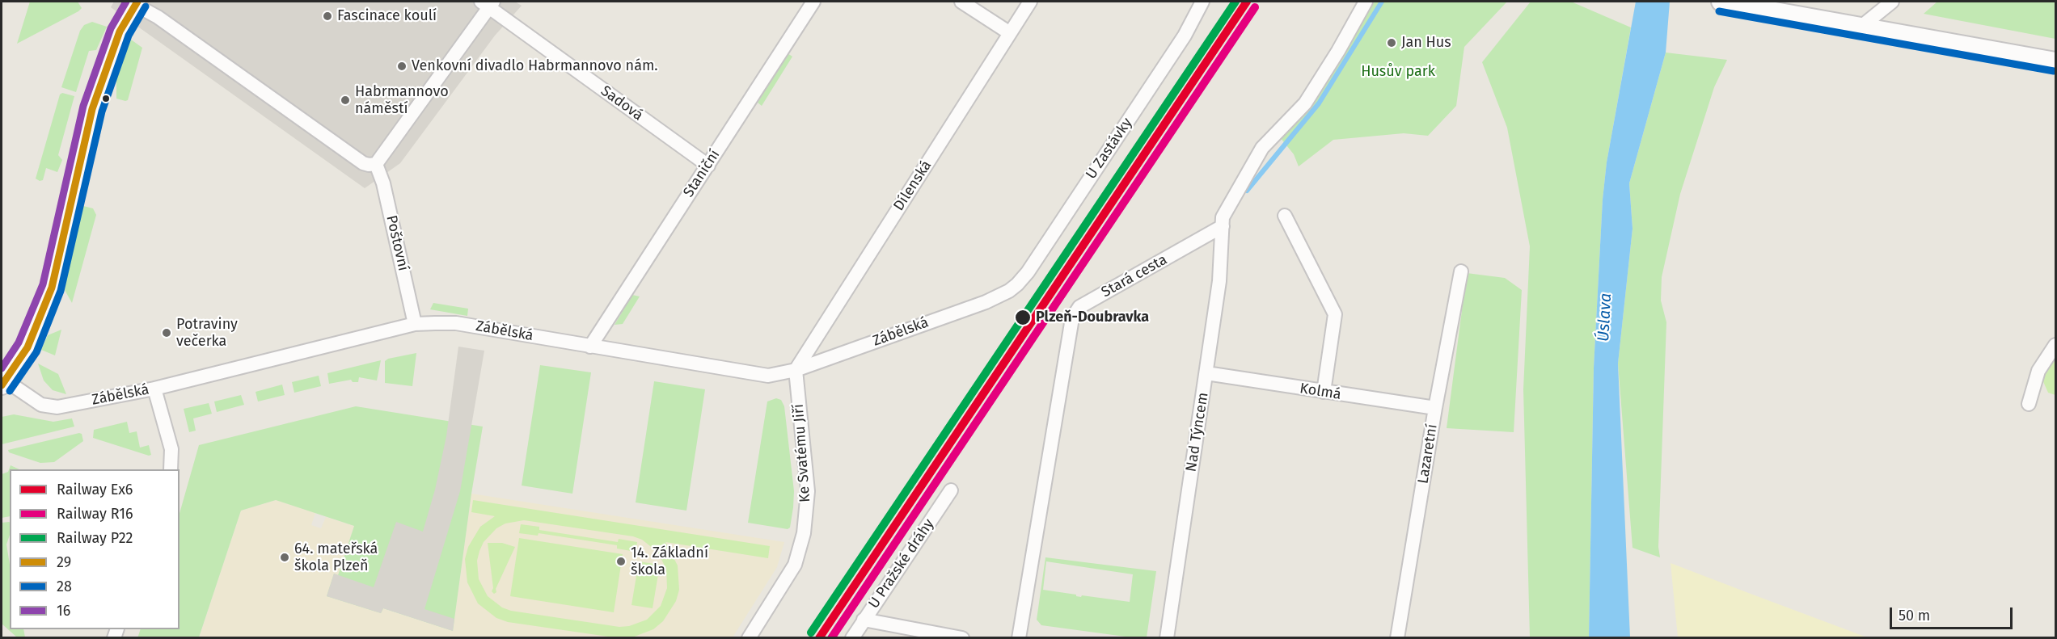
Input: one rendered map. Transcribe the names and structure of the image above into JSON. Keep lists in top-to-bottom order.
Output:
{
  "streets": {
    "street": [
      "Sadová",
      "U Zastávky",
      "Staniční",
      "Dílenská",
      "Poštovní",
      "Stará cesta",
      "Zábělská",
      "Kolmá",
      "Nad Týncem",
      "Ke Svatému Jiří",
      "Lazaretní",
      "U Pražské dráhy"
    ]
  },
  "crossings": [
    ["Sadová", "Staniční"],
    ["U Zastávky", "Zábělská"],
    ["Staniční", "Zábělská"],
    ["Dílenská", "Zábělská"],
    ["Dílenská", "Ke Svatému Jiří"],
    ["Poštovní", "Zábělská"],
    ["Stará cesta", "Nad Týncem"],
    ["Zábělská", "Ke Svatému Jiří"],
    ["Kolmá", "Nad Týncem"],
    ["Kolmá", "Lazaretní"]
  ],
  "water": ["Úslava"],
  "parks": ["Husův park"],
  "places": [
    "Fascinace koulí",
    "Jan Hus",
    "Venkovní divadlo Habrmannovo nám.",
    "Habrmannovo náměstí",
    "Plzeň-Doubravka",
    "Potraviny večerka",
    "64. mateřská škola Plzeň",
    "14. Základní škola"
  ],
  "lines": [
    "rail line Ex6",
    "rail line P22",
    "transit line 29",
    "transit line 16",
    "transit line 28",
    "rail line R16"
  ],
  "legend": [
    "Railway Ex6",
    "Railway R16",
    "Railway P22",
    "29",
    "28",
    "16"
  ],
  "scale_bar": "50 m"
}
